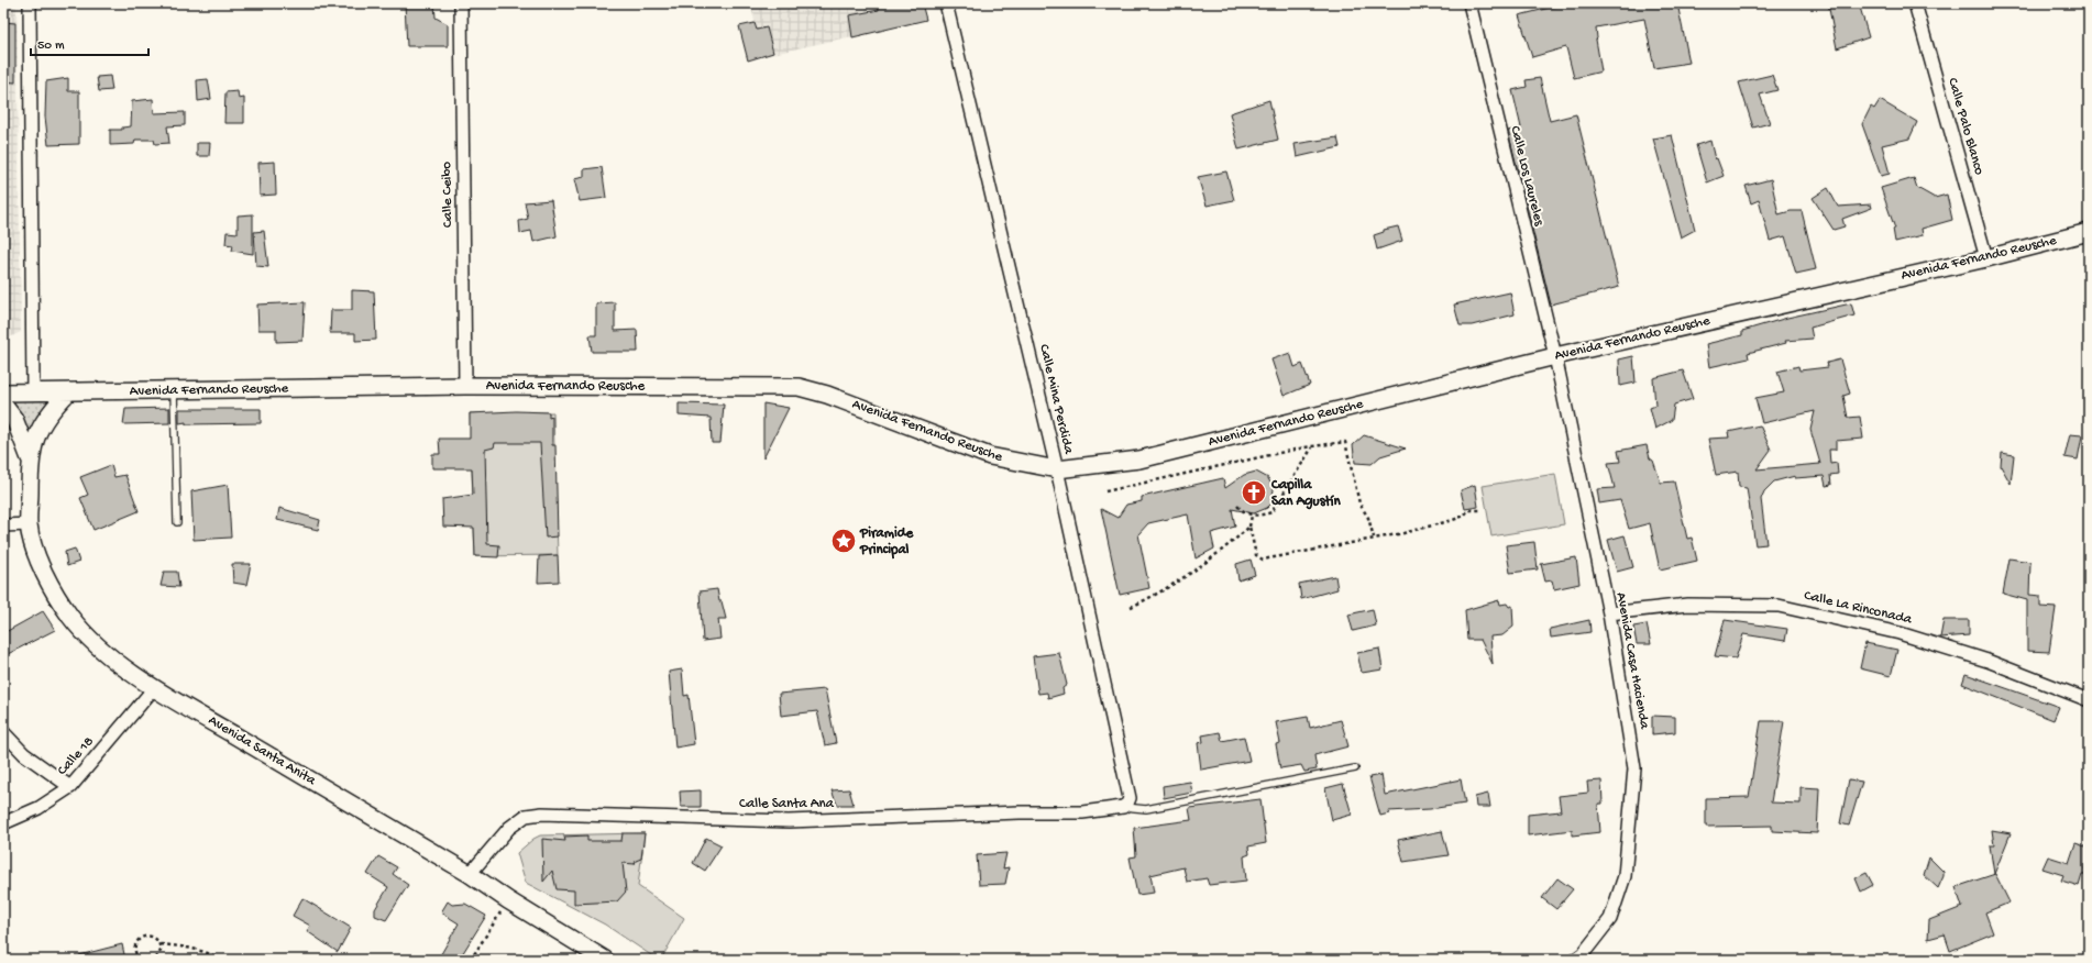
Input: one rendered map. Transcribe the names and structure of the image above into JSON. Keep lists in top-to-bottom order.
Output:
{
  "streets": {
    "street": [
      "Calle Palo Blanco",
      "Calle Los Laureles",
      "Calle Ceibo",
      "Avenida Fernando Reusche",
      "Calle Mina Perdida",
      "Calle La Rinconada",
      "Avenida Casa Hacienda",
      "Avenida Santa Anita",
      "Calle 18",
      "Calle Santa Ana"
    ]
  },
  "crossings": [
    ["Calle Palo Blanco", "Avenida Fernando Reusche"],
    ["Calle Los Laureles", "Avenida Fernando Reusche"],
    ["Calle Los Laureles", "Avenida Casa Hacienda"],
    ["Calle Ceibo", "Avenida Fernando Reusche"],
    ["Avenida Fernando Reusche", "Calle Mina Perdida"],
    ["Avenida Fernando Reusche", "Avenida Casa Hacienda"],
    ["Avenida Fernando Reusche", "Avenida Santa Anita"],
    ["Calle Mina Perdida", "Calle Santa Ana"],
    ["Calle La Rinconada", "Avenida Casa Hacienda"],
    ["Avenida Santa Anita", "Calle 18"],
    ["Avenida Santa Anita", "Calle Santa Ana"]
  ],
  "places": {
    "church": ["Capilla San Agustín"],
    "place": ["Piramide Principal"]
  },
  "scale_bar": "50 m"
}
